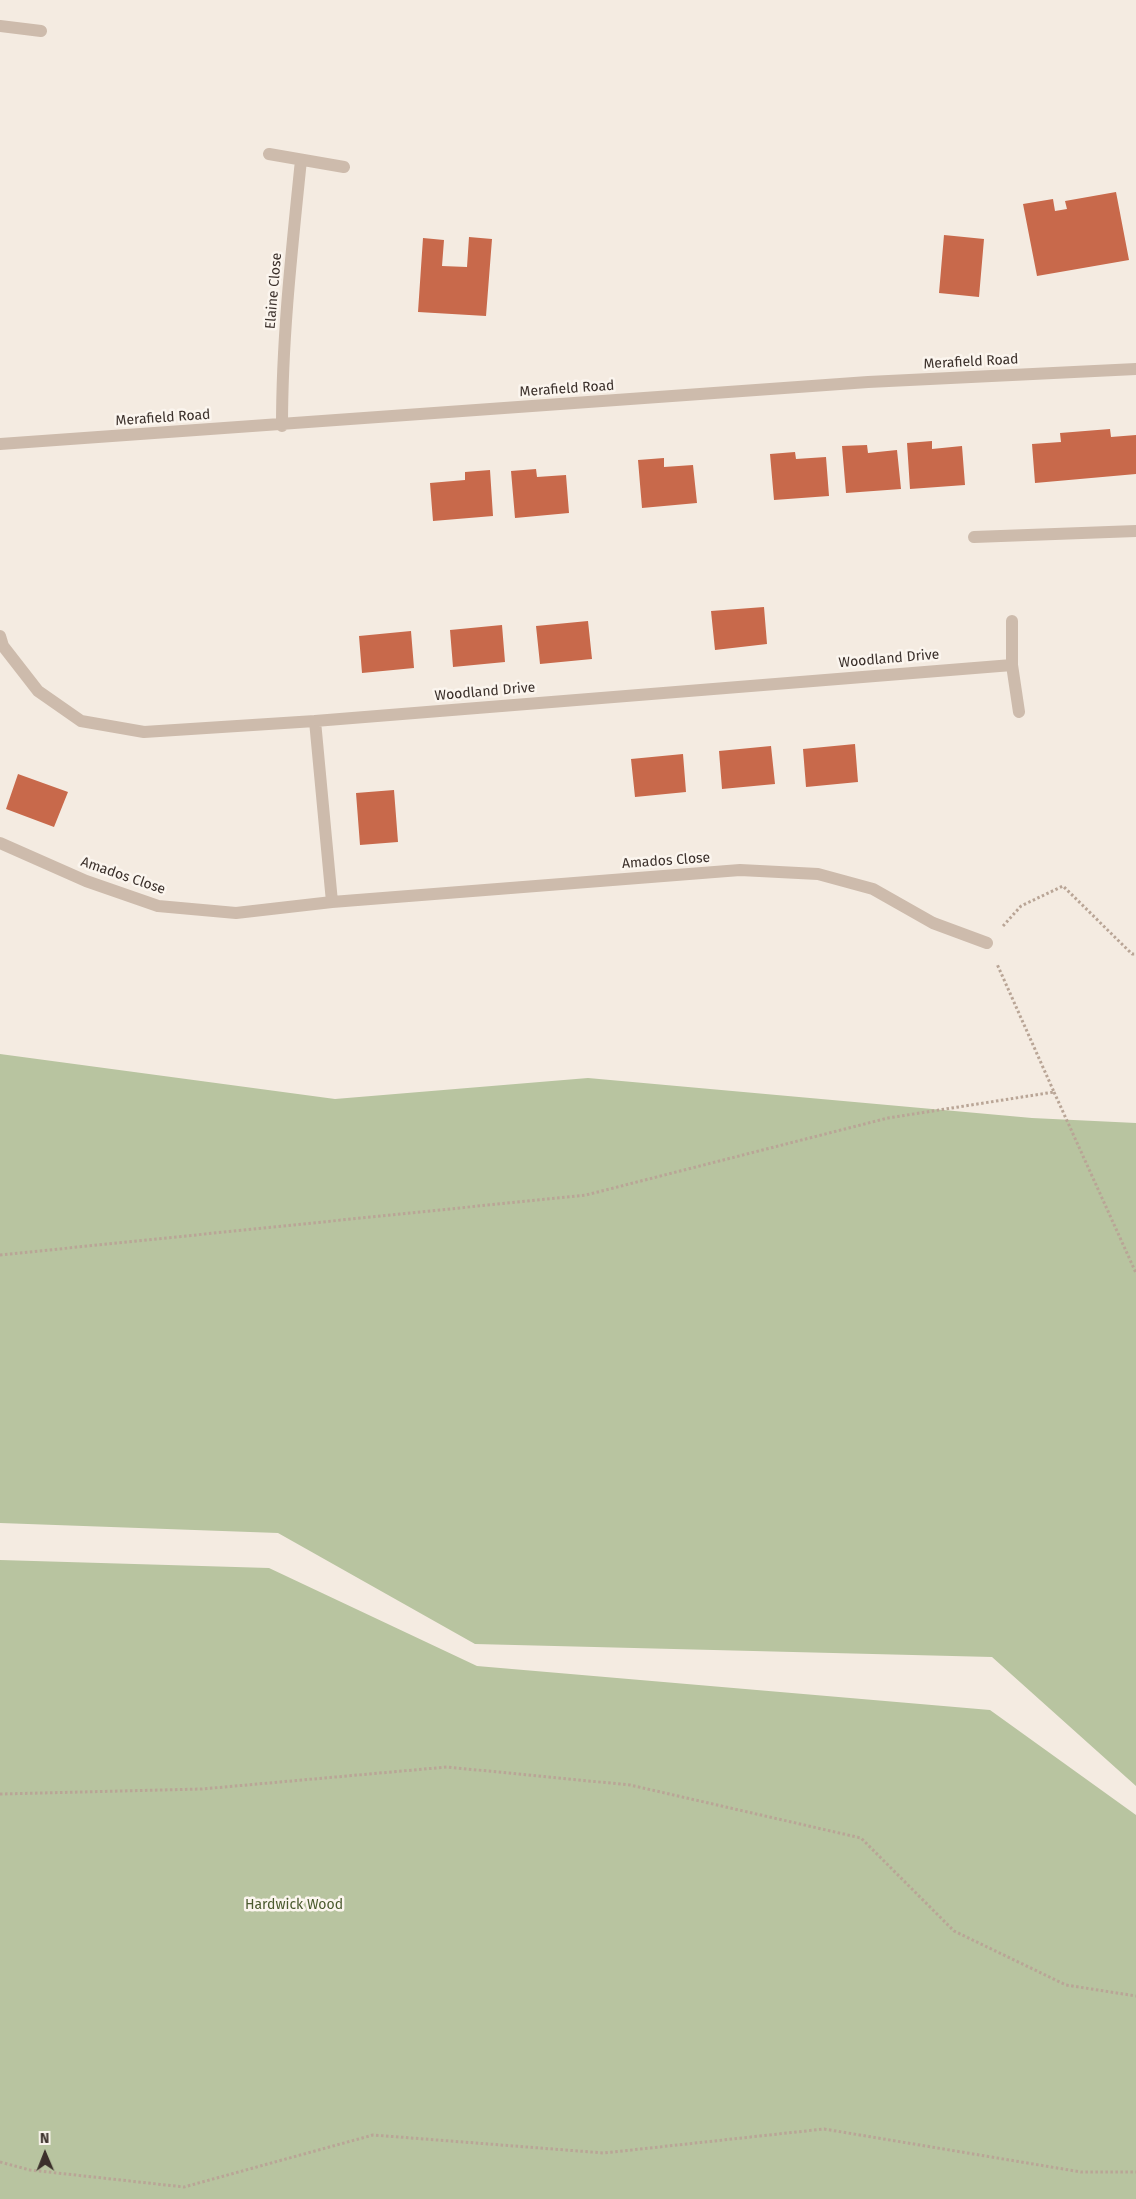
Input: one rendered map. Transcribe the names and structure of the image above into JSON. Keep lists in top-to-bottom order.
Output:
{
  "streets": {
    "street": [
      "Elaine Close",
      "Merafield Road",
      "Woodland Drive",
      "Amados Close"
    ]
  },
  "crossings": [
    ["Elaine Close", "Merafield Road"]
  ],
  "parks": ["Hardwick Wood"],
  "north": "top"
}
